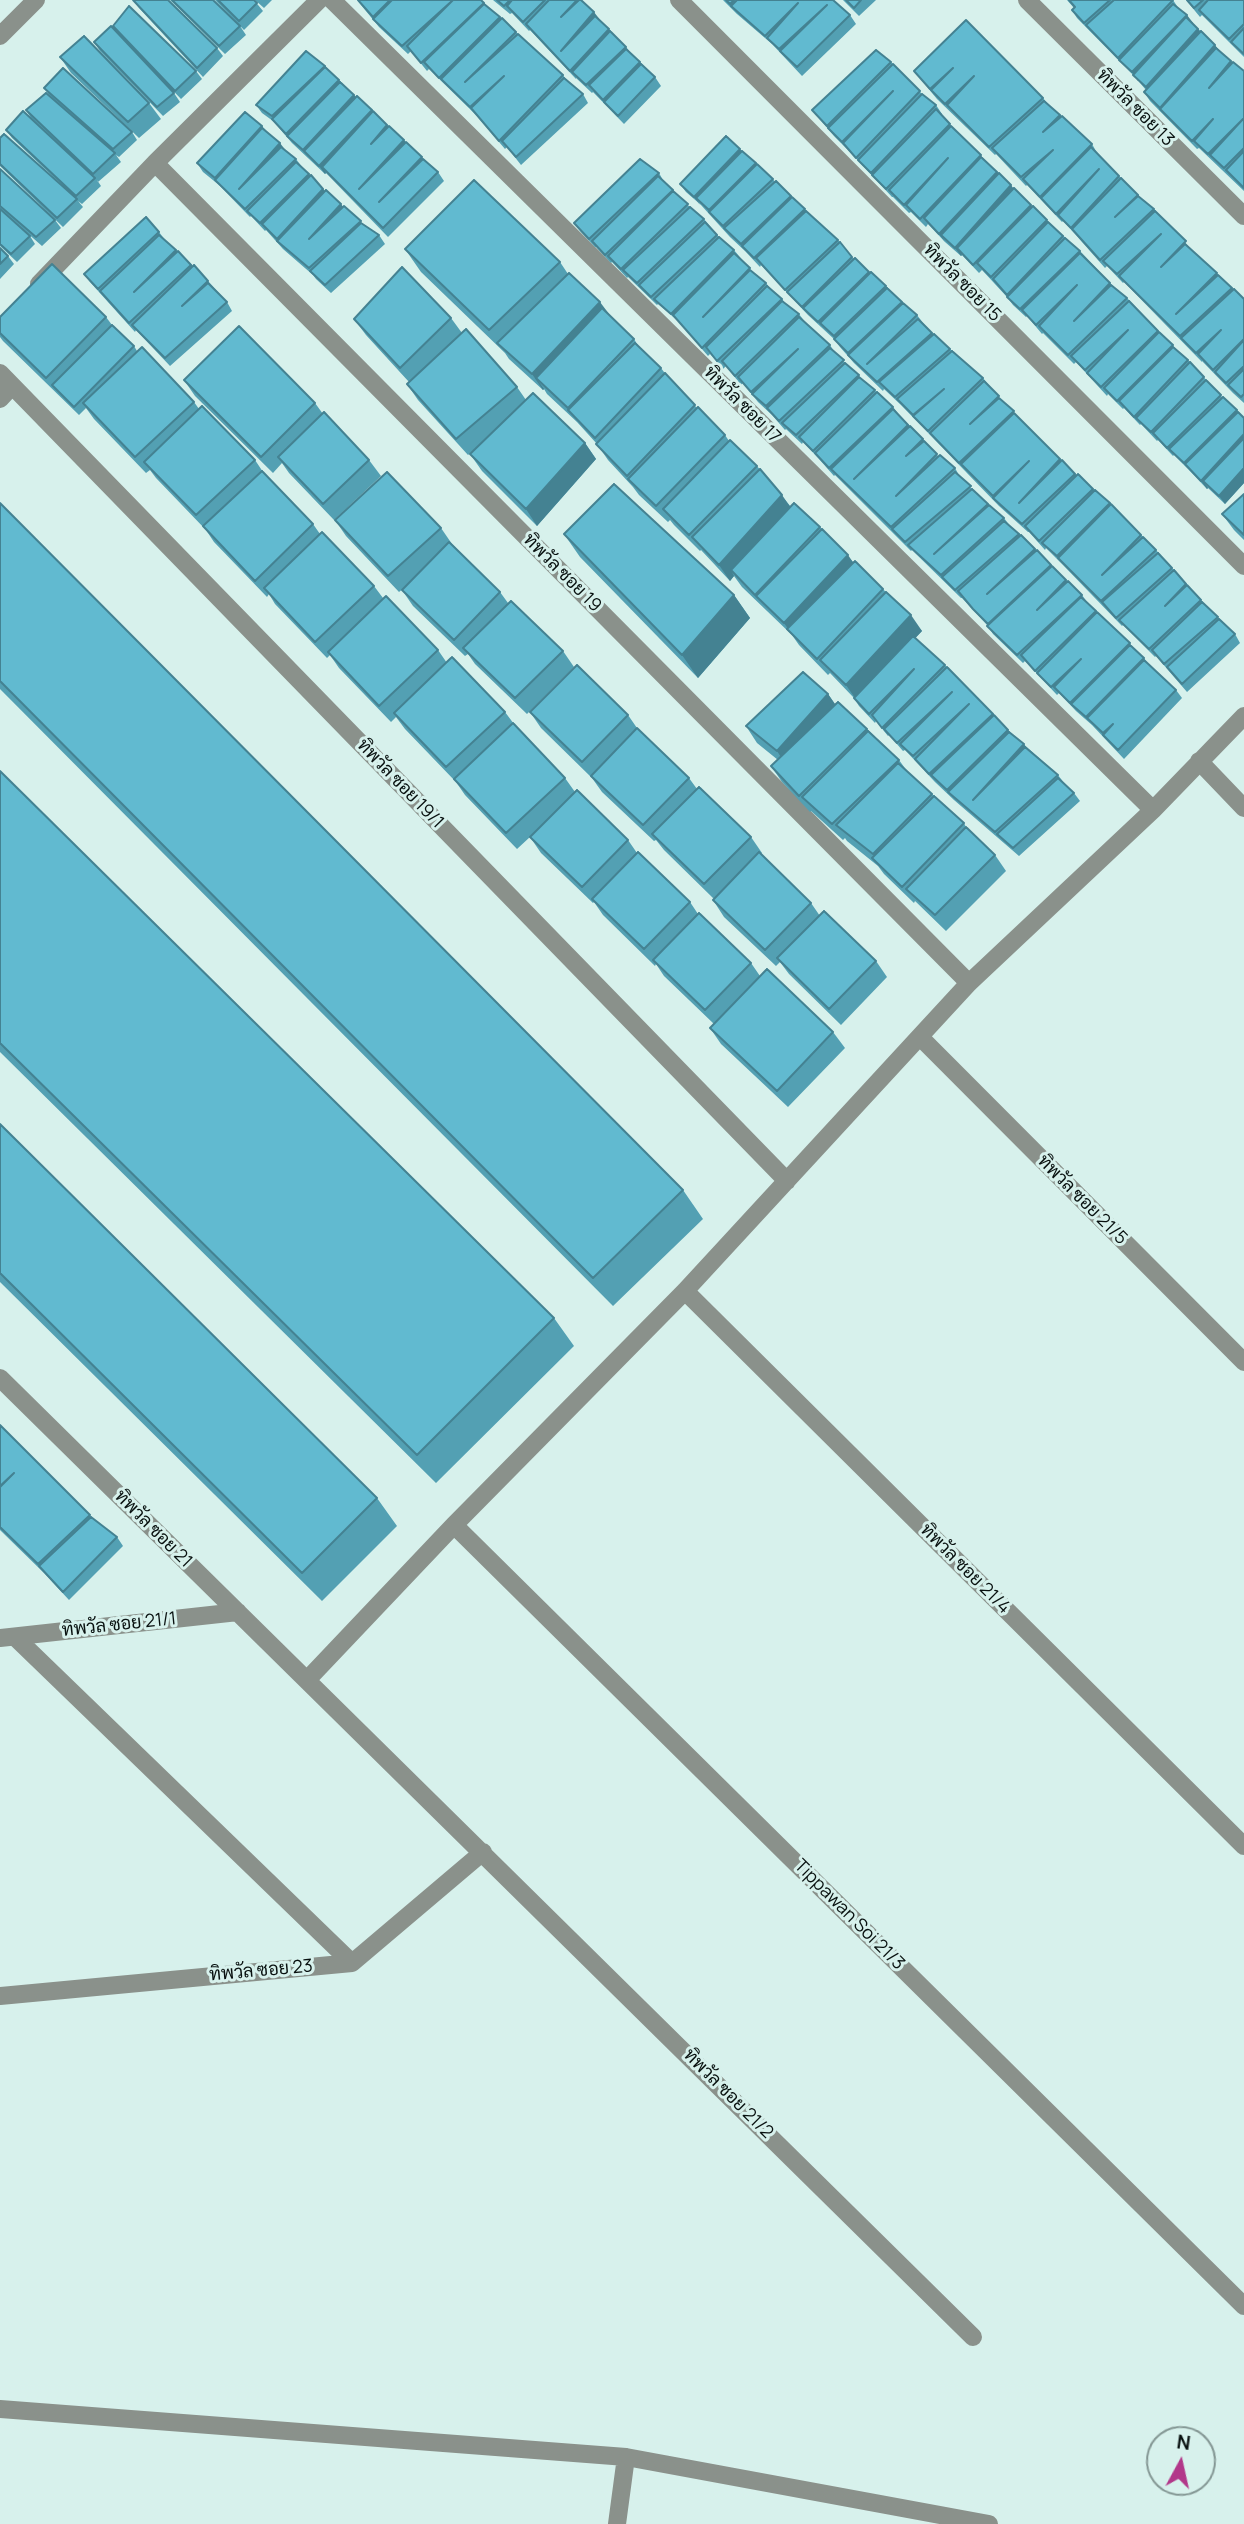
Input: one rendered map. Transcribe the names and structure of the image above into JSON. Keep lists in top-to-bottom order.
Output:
{
  "streets": {
    "street": [
      "ทิพวัล ซอย 13",
      "ทิพวัล ซอย 15",
      "ทิพวัล ซอย 17",
      "ทิพวัล ซอย 19",
      "ทิพวัล ซอย 19/1",
      "ทิพวัล ซอย 21/5",
      "ทิพวัล ซอย 21",
      "ทิพวัล ซอย 21/4",
      "ทิพวัล ซอย 21/1",
      "Tippawan Soi 21/3",
      "ทิพวัล ซอย 23",
      "ทิพวัล ซอย 21/2"
    ]
  },
  "crossings": [
    ["ทิพวัล ซอย 21", "ทิพวัล ซอย 21/1"],
    ["ทิพวัล ซอย 21", "ทิพวัล ซอย 21/2"]
  ],
  "north": "top"
}
